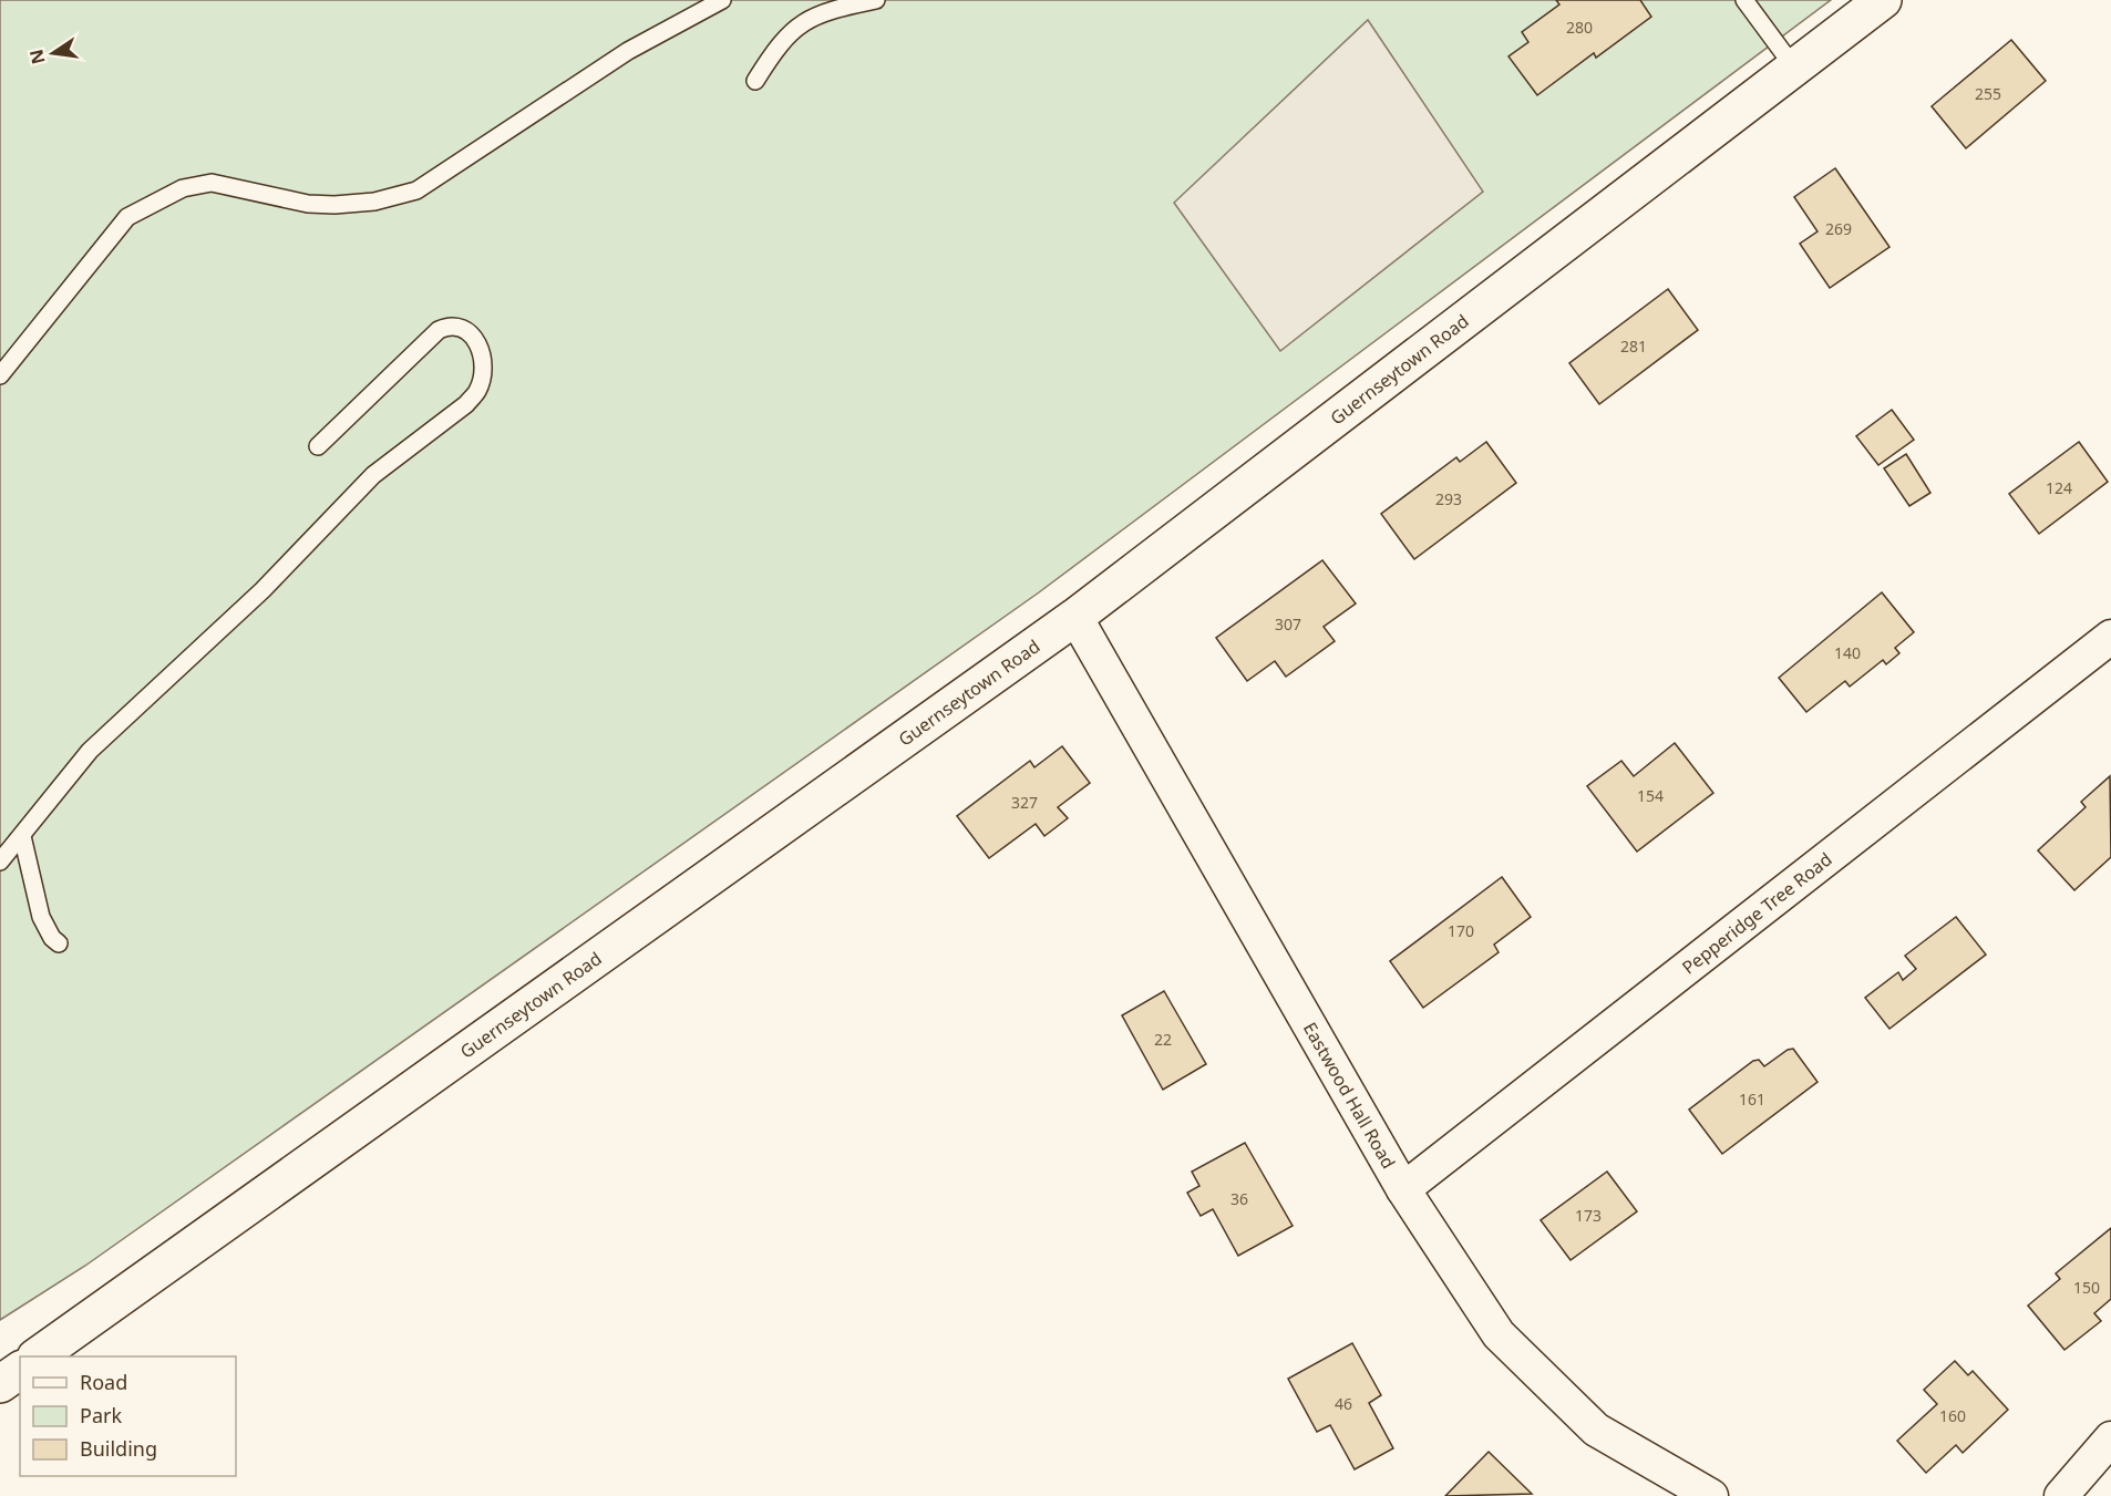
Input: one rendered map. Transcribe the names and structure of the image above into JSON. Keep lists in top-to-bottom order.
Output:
{
  "streets": {
    "street": ["Guernseytown Road", "Pepperidge Tree Road", "Eastwood Hall Road"]
  },
  "crossings": [
    ["Guernseytown Road", "Eastwood Hall Road"],
    ["Pepperidge Tree Road", "Eastwood Hall Road"]
  ],
  "house_numbers": [
    "280",
    "255",
    "269",
    "281",
    "124",
    "293",
    "307",
    "140",
    "154",
    "327",
    "170",
    "22",
    "161",
    "36",
    "173",
    "150",
    "46",
    "160"
  ],
  "legend": ["Road", "Park", "Building"],
  "north": "left"
}
